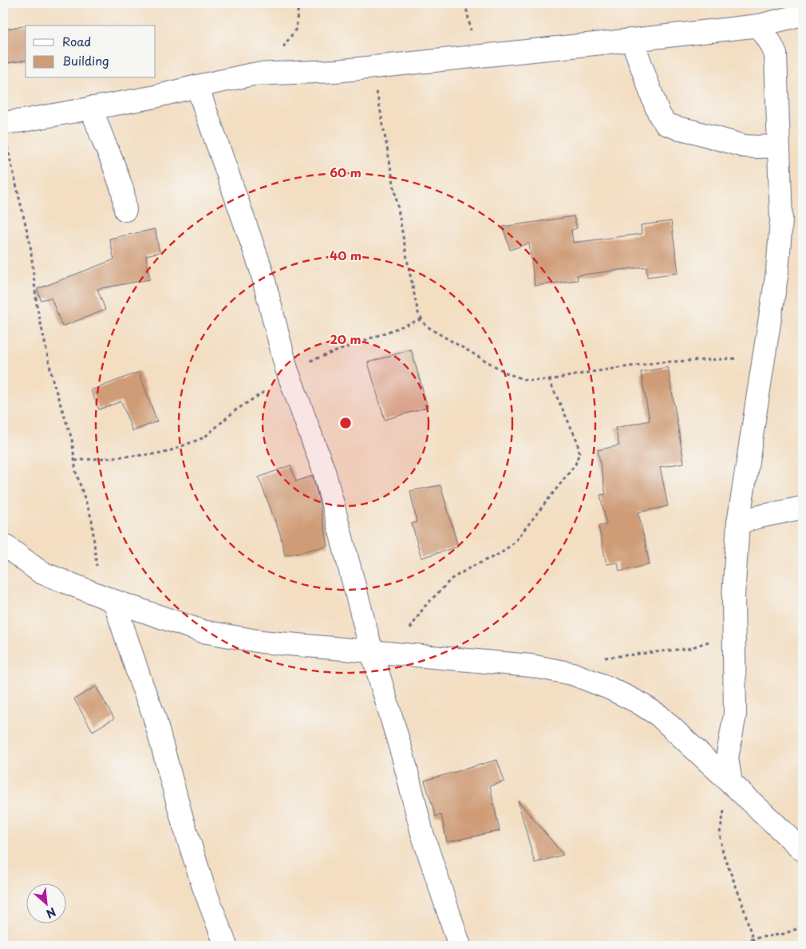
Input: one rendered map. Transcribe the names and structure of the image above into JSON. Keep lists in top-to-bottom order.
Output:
{
  "legend": ["Road", "Building"],
  "north": "bottom right",
  "rings": ["60 m", "40 m", "20 m"]
}
